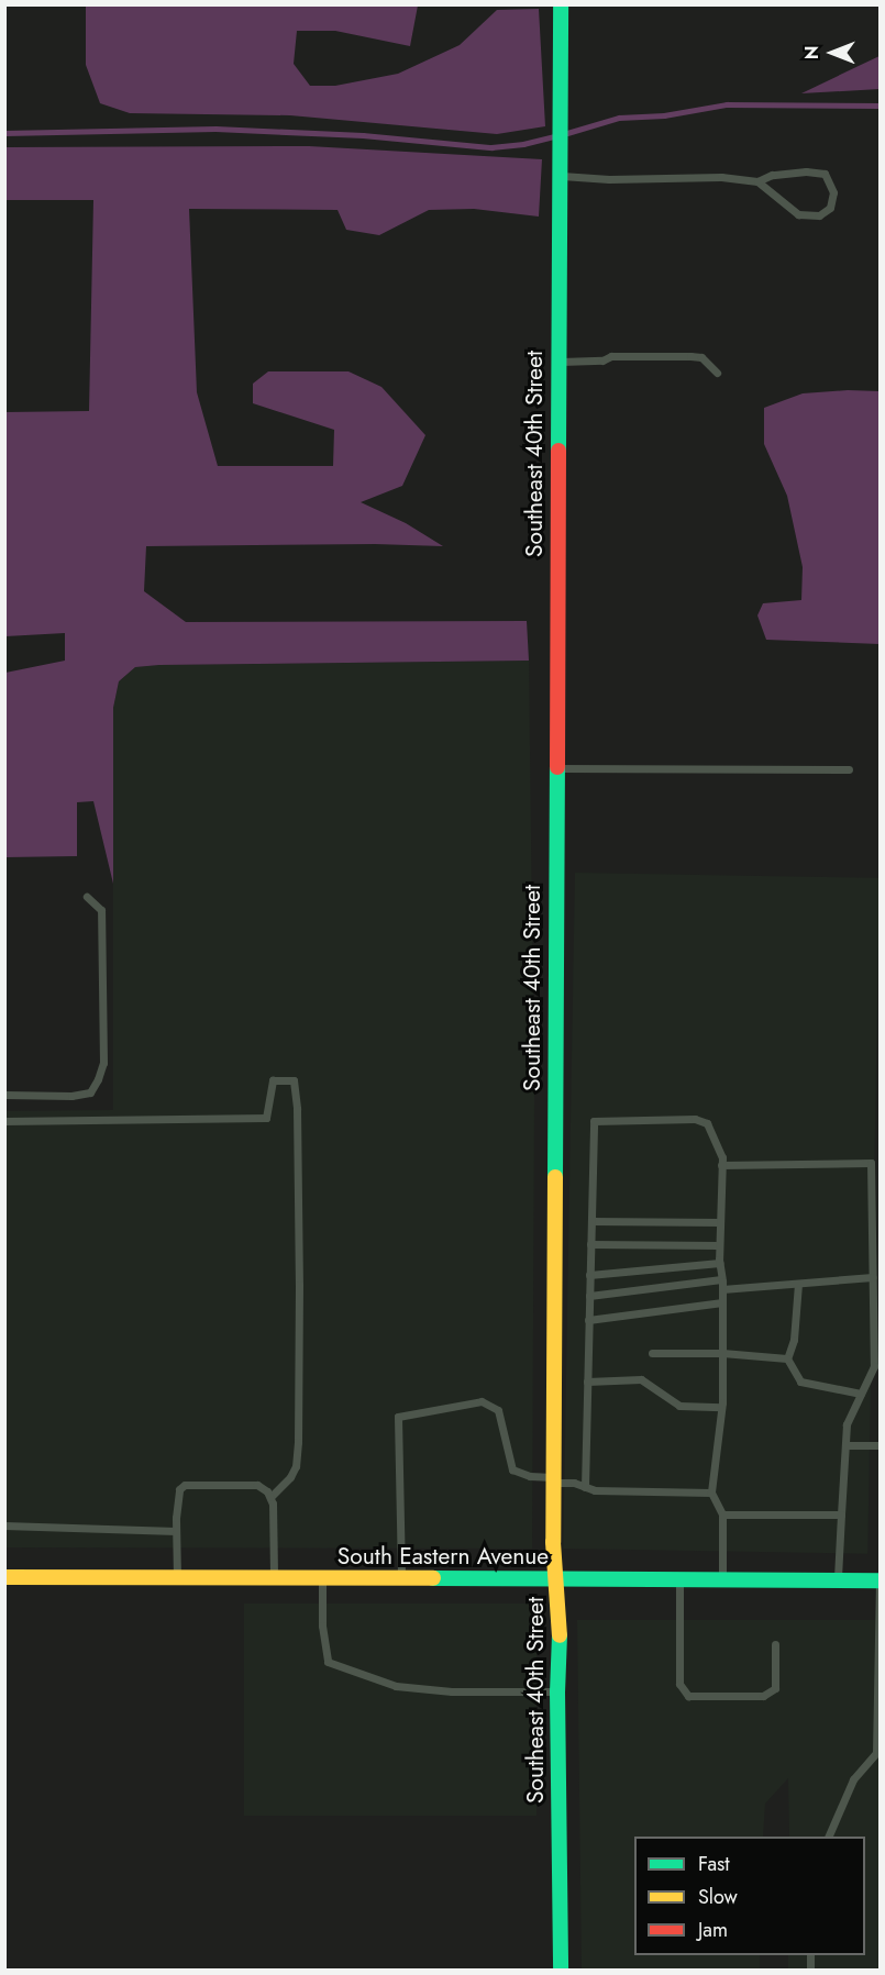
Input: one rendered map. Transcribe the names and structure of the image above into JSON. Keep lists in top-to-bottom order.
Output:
{
  "streets": {
    "street": ["Southeast 40th Street", "South Eastern Avenue"]
  },
  "crossings": [
    ["Southeast 40th Street", "South Eastern Avenue"]
  ],
  "legend": ["Fast", "Slow", "Jam"],
  "north": "left"
}
